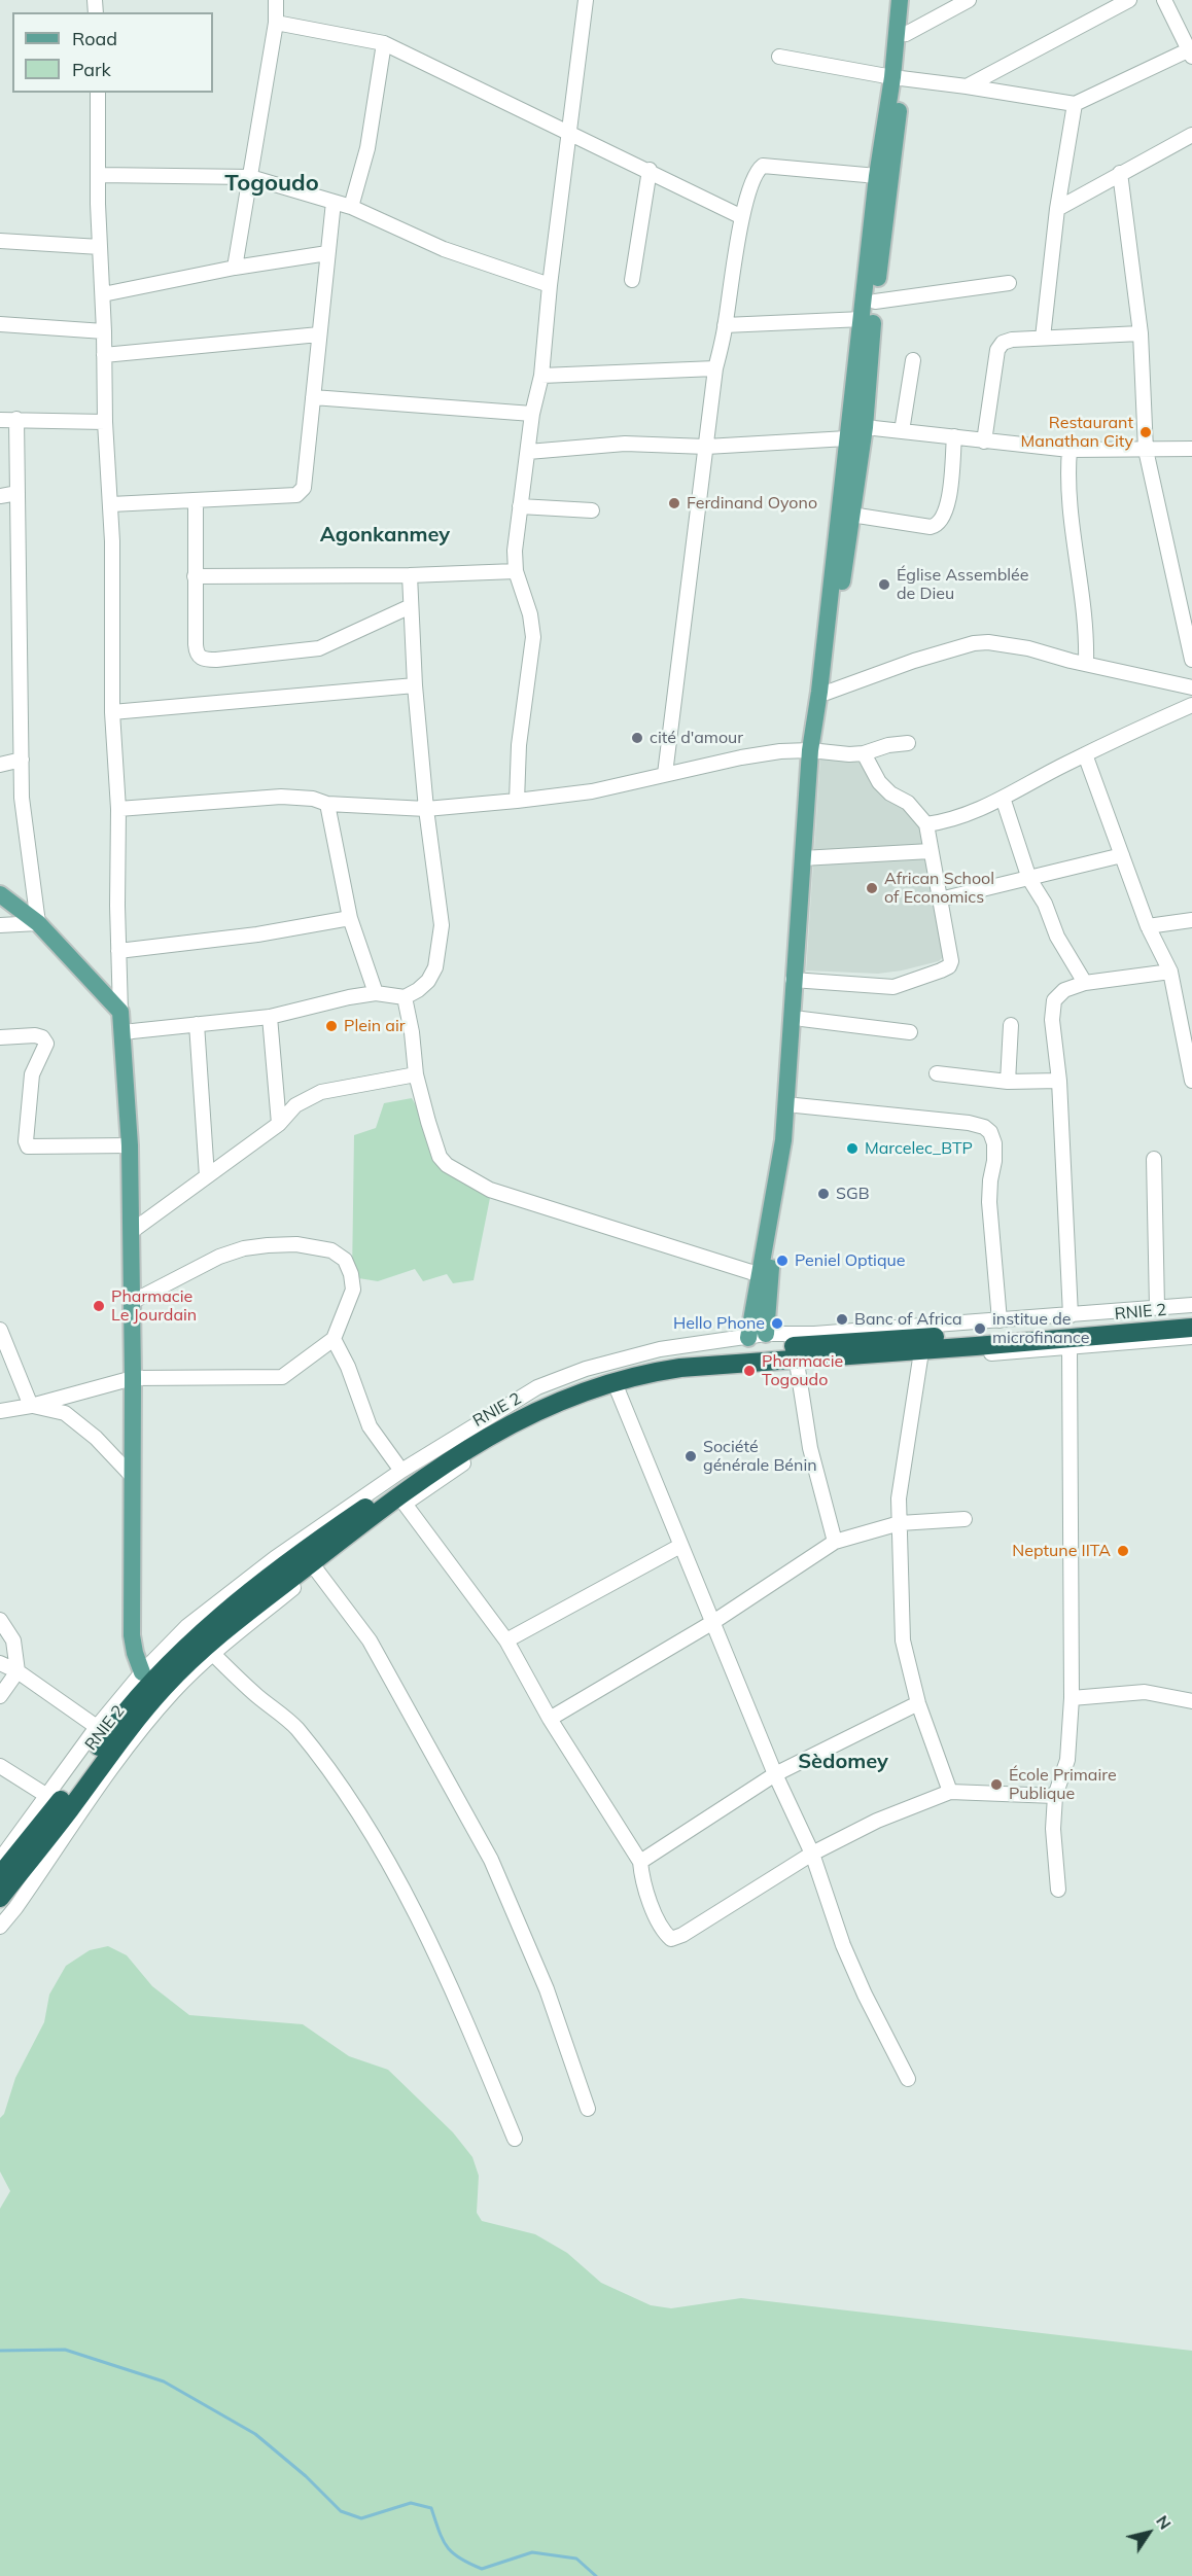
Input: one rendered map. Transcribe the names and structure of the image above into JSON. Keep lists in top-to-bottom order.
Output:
{
  "streets": {
    "highway": ["RNIE 2"]
  },
  "districts": ["Togoudo", "Agonkanmey", "Sèdomey"],
  "places": [
    "Restaurant Manathan City",
    "Ferdinand Oyono",
    "Église Assemblée de Dieu",
    "cité d'amour",
    "African School of Economics",
    "Plein air",
    "Marcelec_BTP",
    "SGB",
    "Peniel Optique",
    "Pharmacie Le Jourdain",
    "Banc of Africa",
    "Hello Phone",
    "institue de microfinance",
    "Pharmacie Togoudo",
    "Société générale Bénin",
    "Neptune IITA",
    "École Primaire Publique"
  ],
  "legend": ["Road", "Park"],
  "north": "top right"
}
